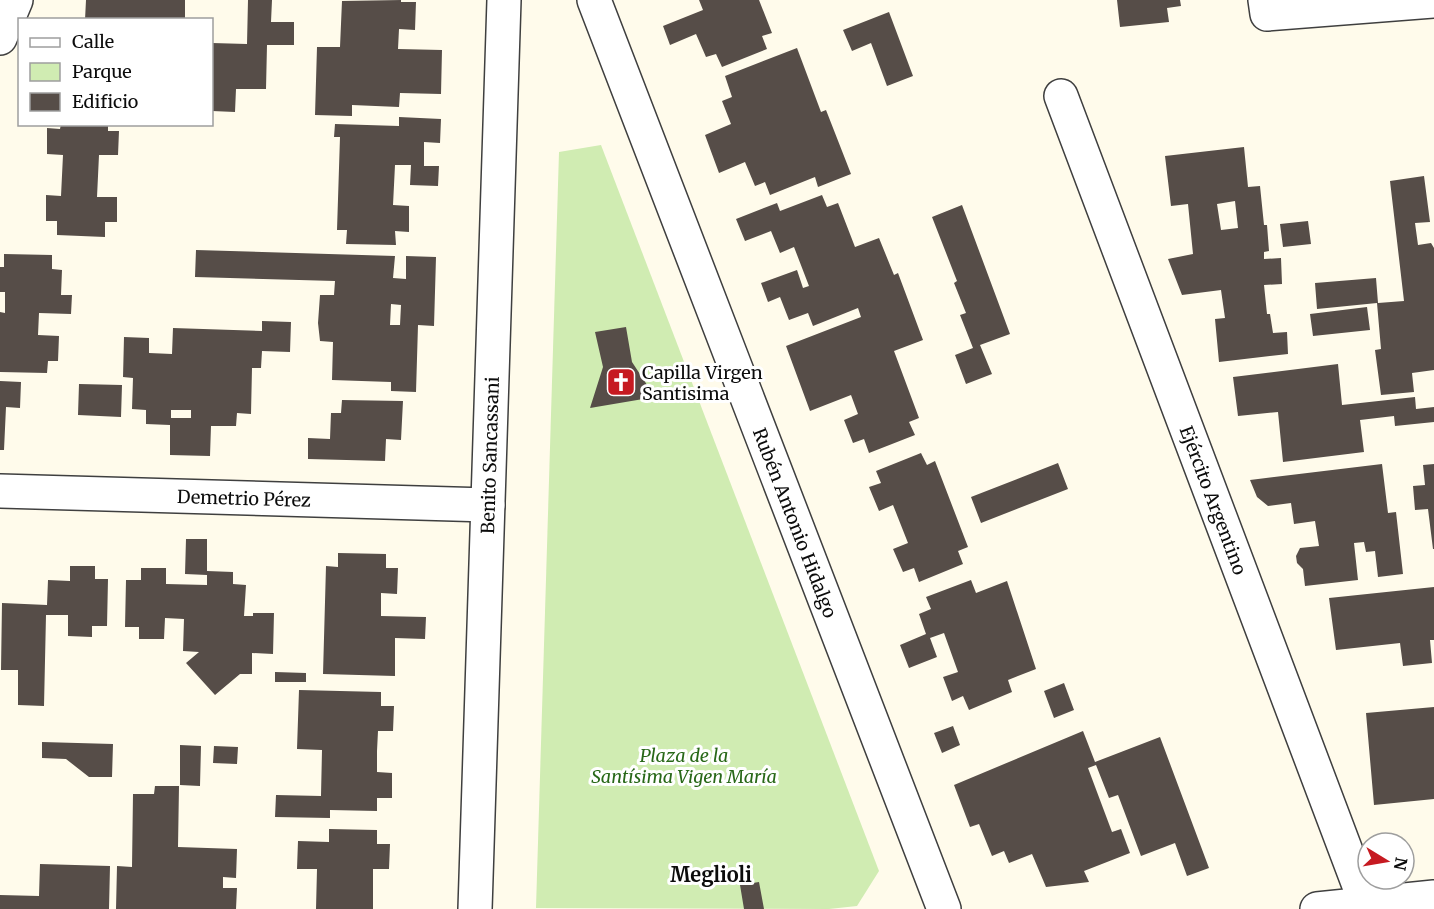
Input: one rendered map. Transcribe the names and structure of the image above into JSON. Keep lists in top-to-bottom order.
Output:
{
  "streets": {
    "street": [
      "Benito Sancassani",
      "Demetrio Pérez",
      "Ejército Argentino",
      "Rubén Antonio Hidalgo"
    ]
  },
  "crossings": [
    ["Benito Sancassani", "Demetrio Pérez"]
  ],
  "districts": ["Meglioli"],
  "parks": ["Plaza de la Santísima Vigen María"],
  "places": {
    "church": ["Capilla Virgen Santisima"]
  },
  "legend": ["Calle", "Parque", "Edificio"],
  "north": "right"
}
